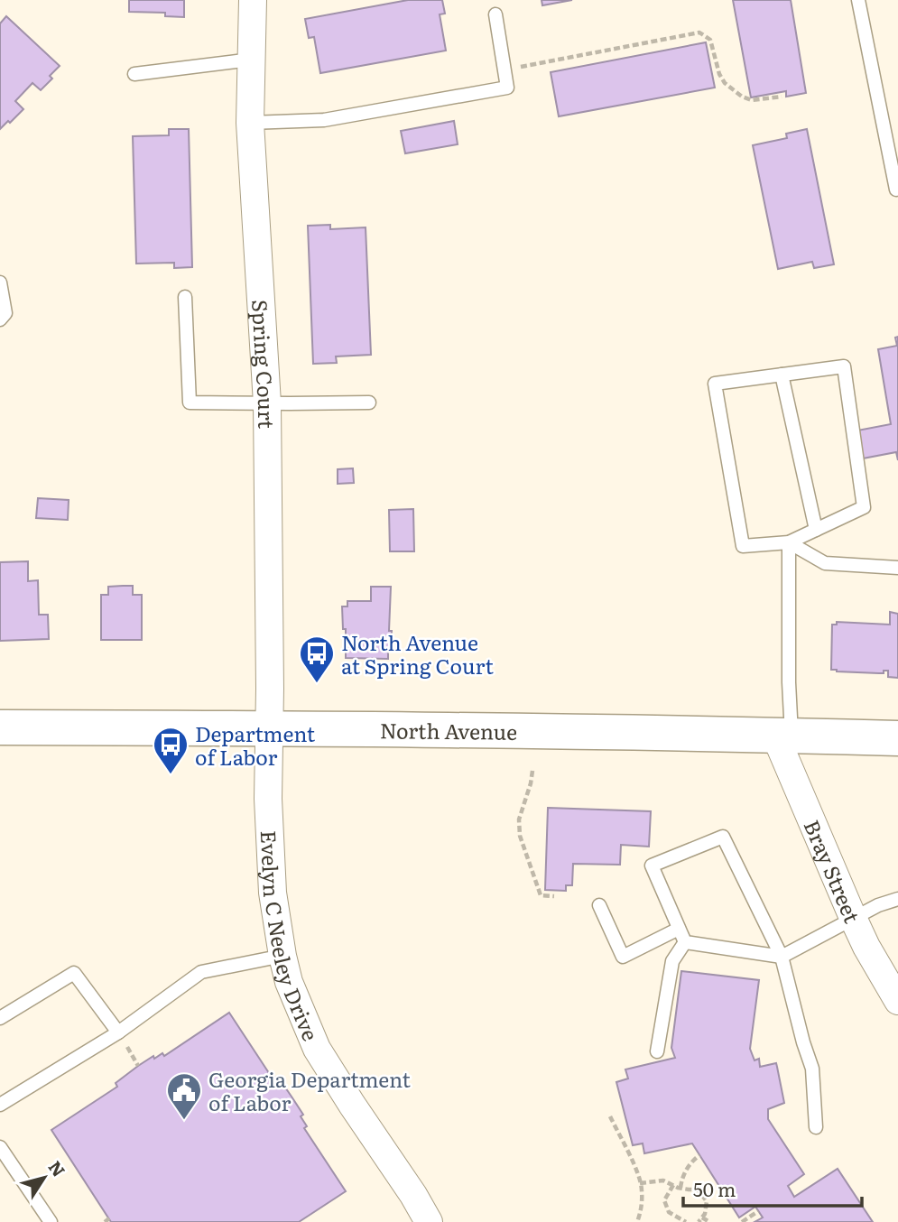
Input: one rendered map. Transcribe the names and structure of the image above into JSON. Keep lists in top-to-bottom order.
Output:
{
  "streets": {
    "main road": ["North Avenue"],
    "street": ["Spring Court", "Bray Street", "Evelyn C Neeley Drive"]
  },
  "crossings": [
    ["Spring Court", "North Avenue"],
    ["Spring Court", "Evelyn C Neeley Drive"],
    ["North Avenue", "Bray Street"],
    ["North Avenue", "Evelyn C Neeley Drive"]
  ],
  "places": {
    "bus stop": ["North Avenue at Spring Court", "Department of Labor"],
    "public building": ["Georgia Department of Labor"]
  },
  "scale_bar": "50 m",
  "north": "top right"
}
